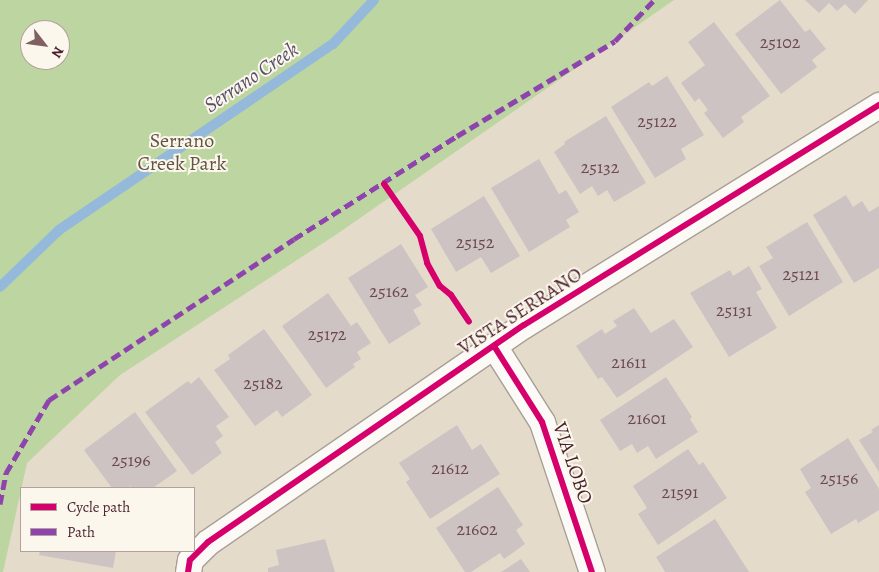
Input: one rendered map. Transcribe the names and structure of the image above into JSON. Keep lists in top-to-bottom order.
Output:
{
  "streets": {
    "street": ["VISTA SERRANO", "VIA LOBO"]
  },
  "crossings": [
    ["VISTA SERRANO", "VIA LOBO"]
  ],
  "water": ["Serrano Creek"],
  "parks": ["Serrano Creek Park"],
  "house_numbers": [
    "25102",
    "25122",
    "25132",
    "25152",
    "25121",
    "25162",
    "25131",
    "25172",
    "21611",
    "25182",
    "21601",
    "25196",
    "21612",
    "25156",
    "21591",
    "21602"
  ],
  "legend": ["Cycle path", "Path"],
  "north": "bottom right"
}
